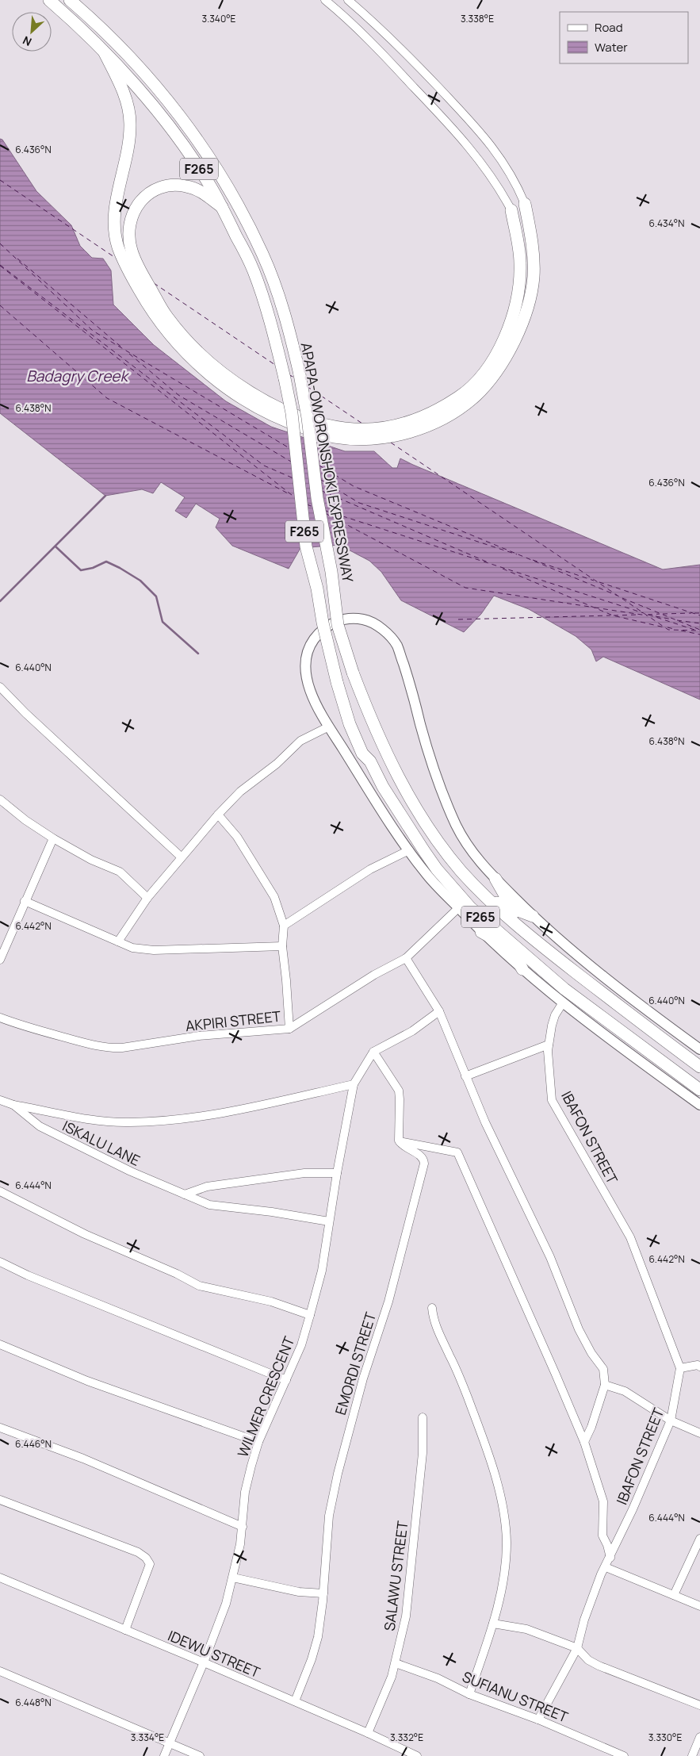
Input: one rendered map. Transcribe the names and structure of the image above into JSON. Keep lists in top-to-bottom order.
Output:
{
  "streets": {
    "highway": ["F265", "APAPA-OWORONSHOKI EXPRESSWAY"],
    "street": [
      "AKPIRI STREET",
      "IBAFON STREET",
      "ISKALU LANE",
      "EMORDI STREET",
      "WILMER CRESCENT",
      "SALAWU STREET",
      "IDEWU STREET",
      "SUFIANU STREET"
    ]
  },
  "crossings": [
    ["APAPA-OWORONSHOKI EXPRESSWAY", "AKPIRI STREET"],
    ["APAPA-OWORONSHOKI EXPRESSWAY", "IBAFON STREET"],
    ["IBAFON STREET", "SUFIANU STREET"],
    ["ISKALU LANE", "WILMER CRESCENT"],
    ["EMORDI STREET", "IDEWU STREET"],
    ["WILMER CRESCENT", "IDEWU STREET"],
    ["SALAWU STREET", "IDEWU STREET"],
    ["SALAWU STREET", "SUFIANU STREET"]
  ],
  "water": ["Badagry Creek"],
  "legend": ["Road", "Water"],
  "north": "bottom left",
  "coordinates": [
    "3.340°E",
    "3.338°E",
    "6.436°N",
    "6.434°N",
    "6.438°N",
    "6.440°N",
    "6.442°N",
    "6.444°N",
    "6.446°N",
    "6.448°N",
    "3.334°E",
    "3.332°E",
    "3.330°E"
  ]
}
